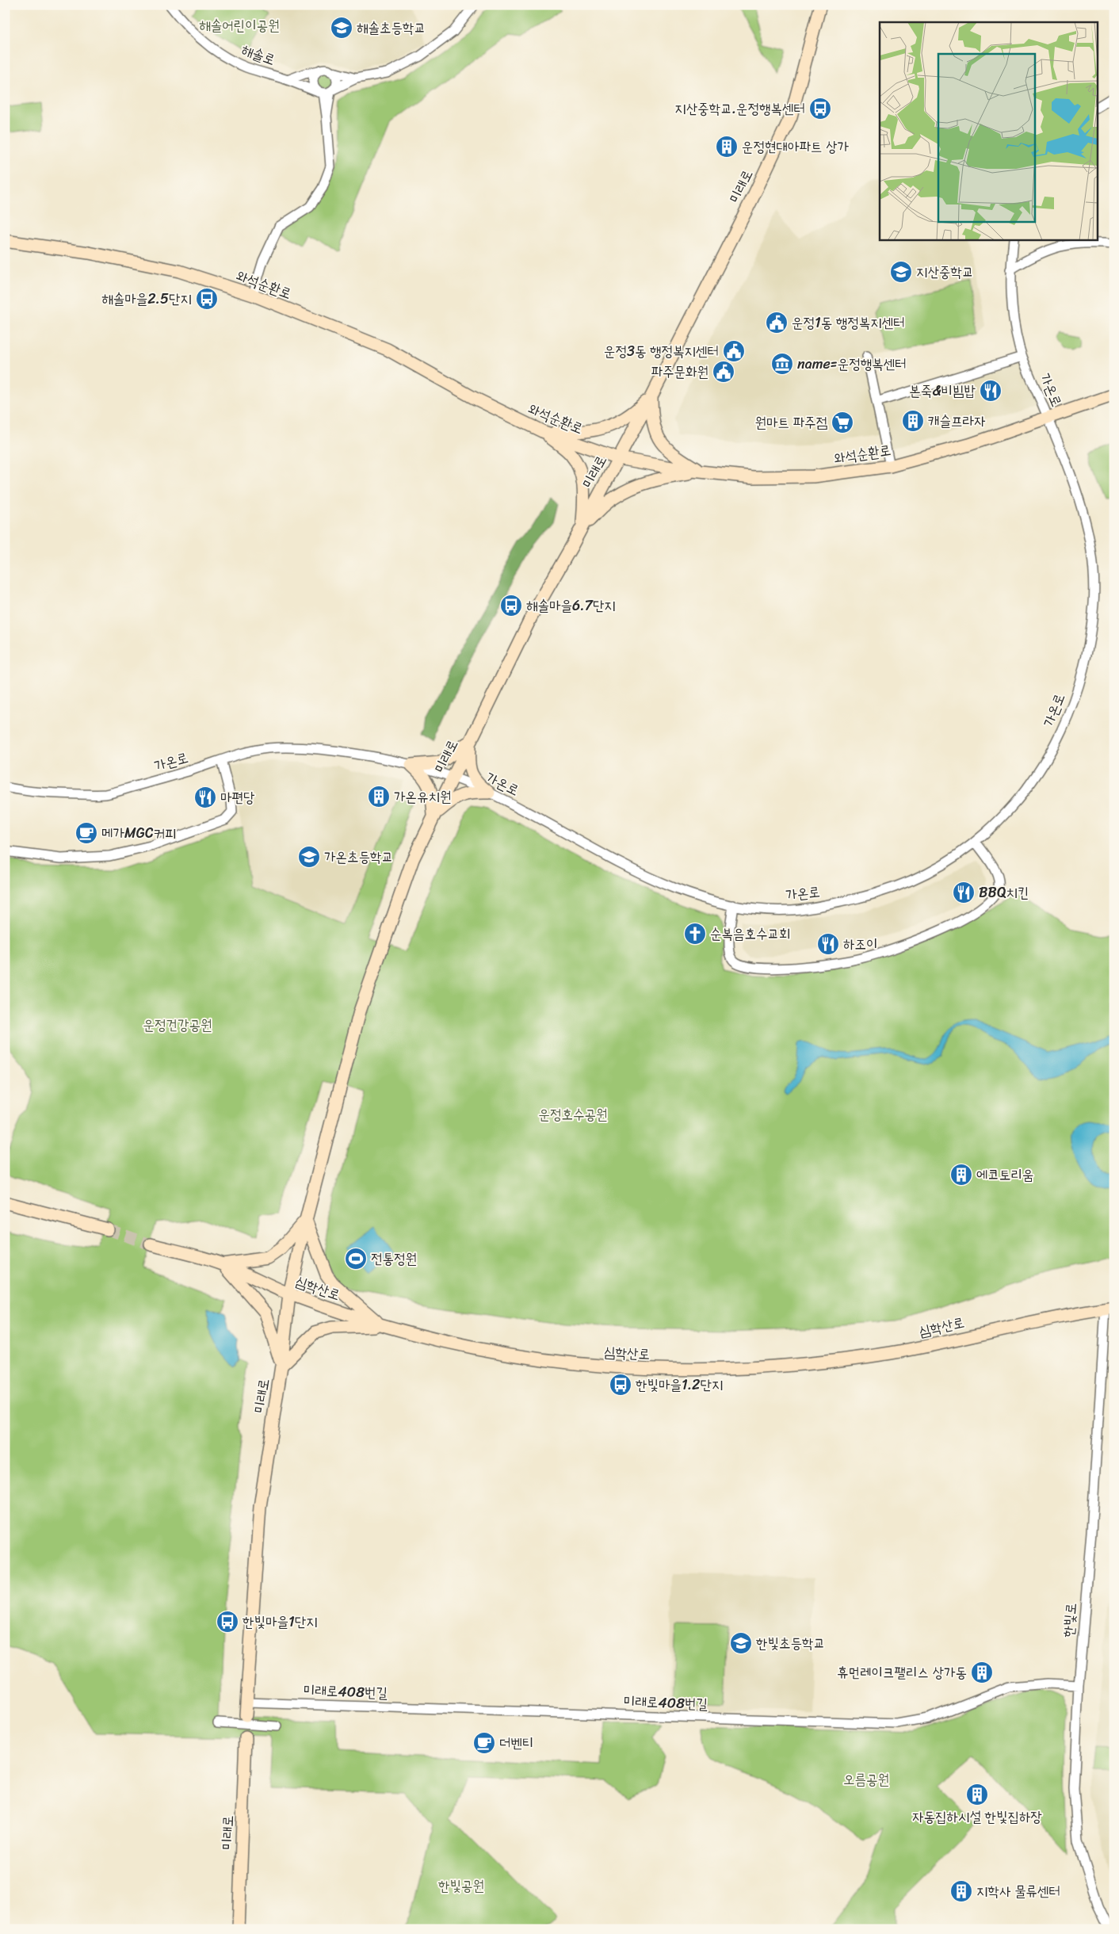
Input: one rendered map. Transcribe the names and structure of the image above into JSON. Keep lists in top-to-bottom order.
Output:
{
  "streets": {
    "main road": ["미래로", "와석순환로", "심학산로"],
    "street": [
      "해솔로",
      "가온로",
      "한빛로",
      "미래로408번길"
    ]
  },
  "crossings": [
    ["미래로", "와석순환로"],
    ["미래로", "가온로"],
    ["미래로", "심학산로"],
    ["미래로", "미래로408번길"],
    ["와석순환로", "가온로"],
    ["심학산로", "한빛로"],
    ["한빛로", "미래로408번길"]
  ],
  "parks": [
    "해솔어린이공원",
    "운정건강공원",
    "운정호수공원",
    "오름공원",
    "한빛공원"
  ],
  "places": {
    "school or university": [
      "해솔초등학교",
      "지산중학교",
      "가온초등학교",
      "한빛초등학교"
    ],
    "bus stop": [
      "지산중학교.운정행복센터",
      "해솔마을2.5단지",
      "해솔마을6.7단지",
      "한빛마을1.2단지",
      "한빛마을1단지"
    ],
    "building": [
      "운정현대아파트 상가",
      "캐슬프라자",
      "가온유치원",
      "에코토리움",
      "휴먼레이크팰리스 상가동",
      "자동집하시설 한빛집하장",
      "지학사 물류센터"
    ],
    "public building": ["운정1동 행정복지센터", "운정3동 행정복지센터", "파주문화원"],
    "museum": ["name=운정행복센터"],
    "restaurant": [
      "본죽&비빔밥",
      "마편당",
      "BBQ치킨",
      "하조이"
    ],
    "supermarket": ["원마트 파주점"],
    "cafe": ["메가MGC커피", "더벤티"],
    "church": ["순복음호수교회"],
    "sports": ["전통정원"]
  }
}
